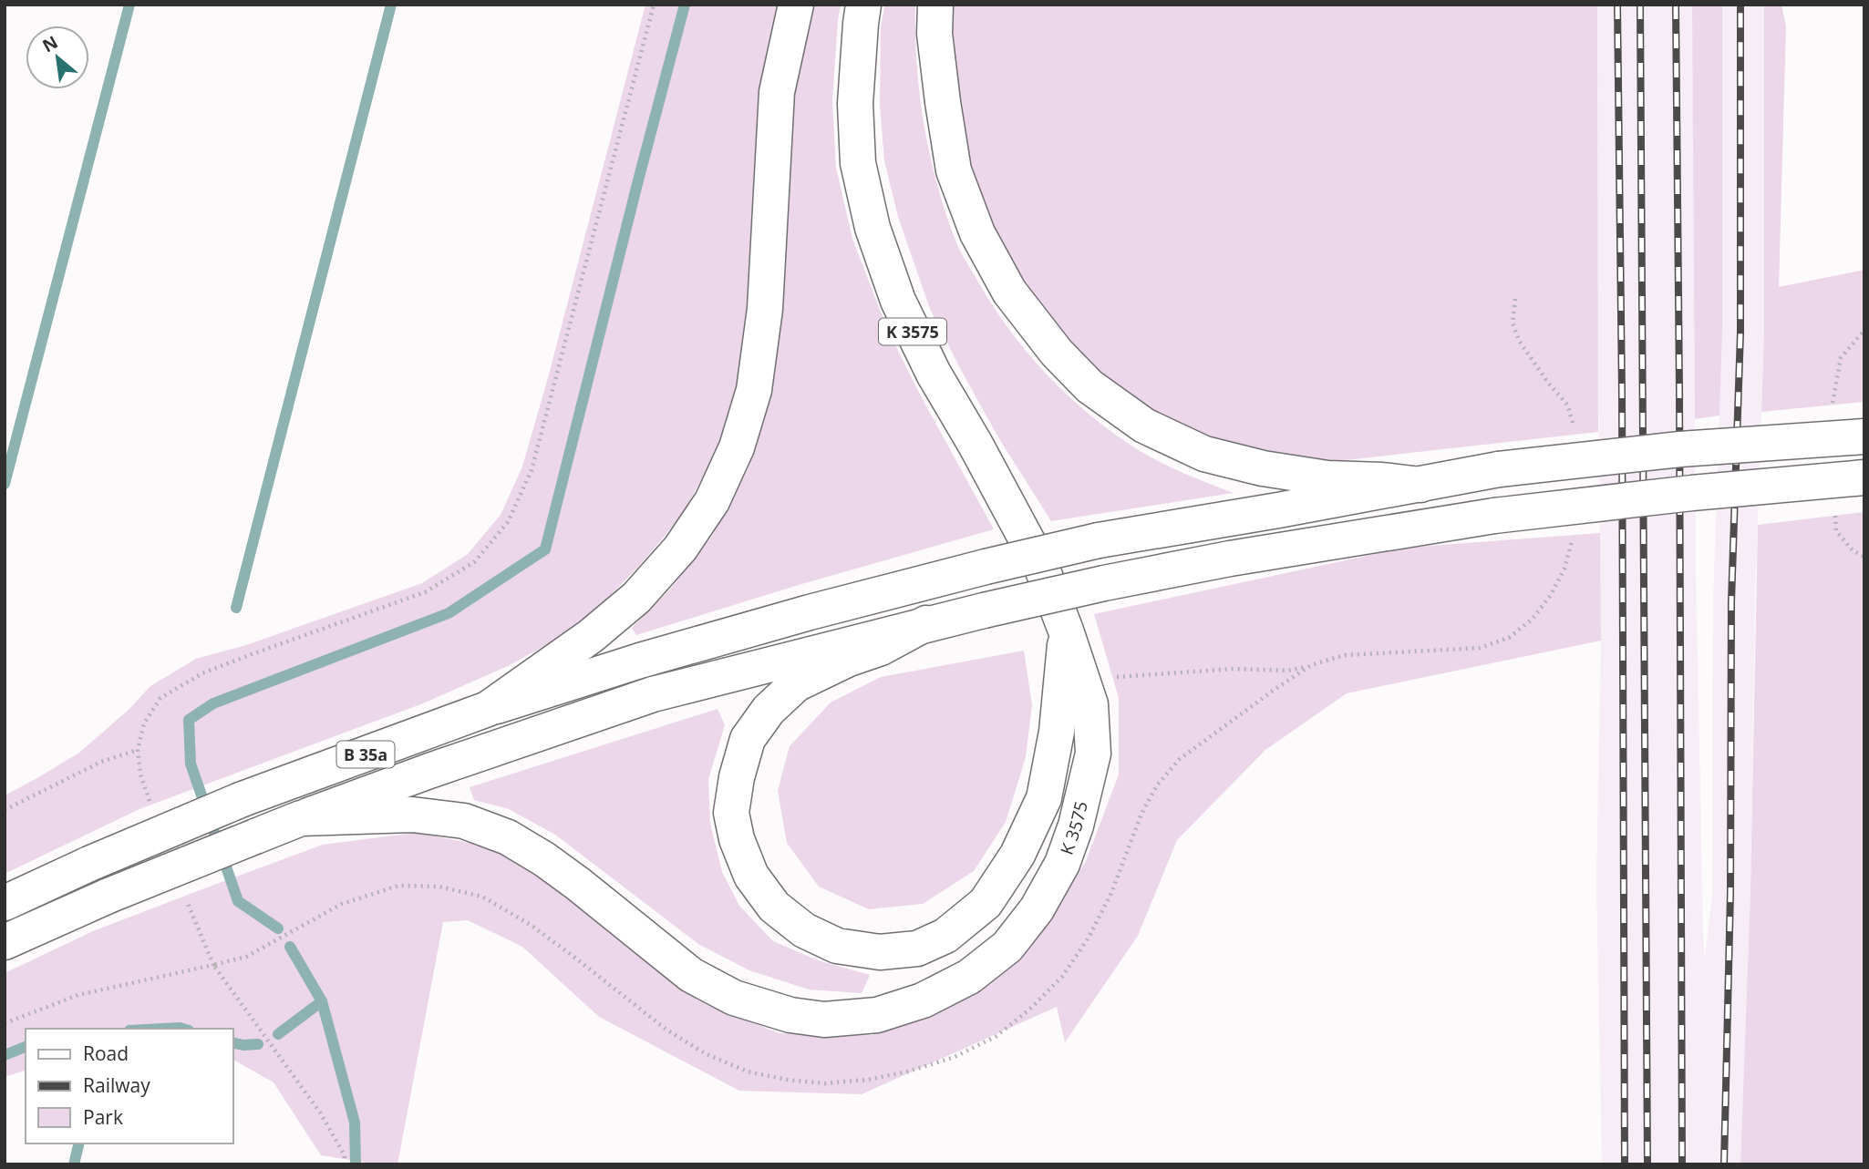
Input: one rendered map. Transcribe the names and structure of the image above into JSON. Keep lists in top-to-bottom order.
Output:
{
  "streets": {
    "main road": ["K 3575", "B 35a"]
  },
  "crossings": [
    ["K 3575", "B 35a"]
  ],
  "legend": ["Road", "Railway", "Park"],
  "north": "top left"
}
